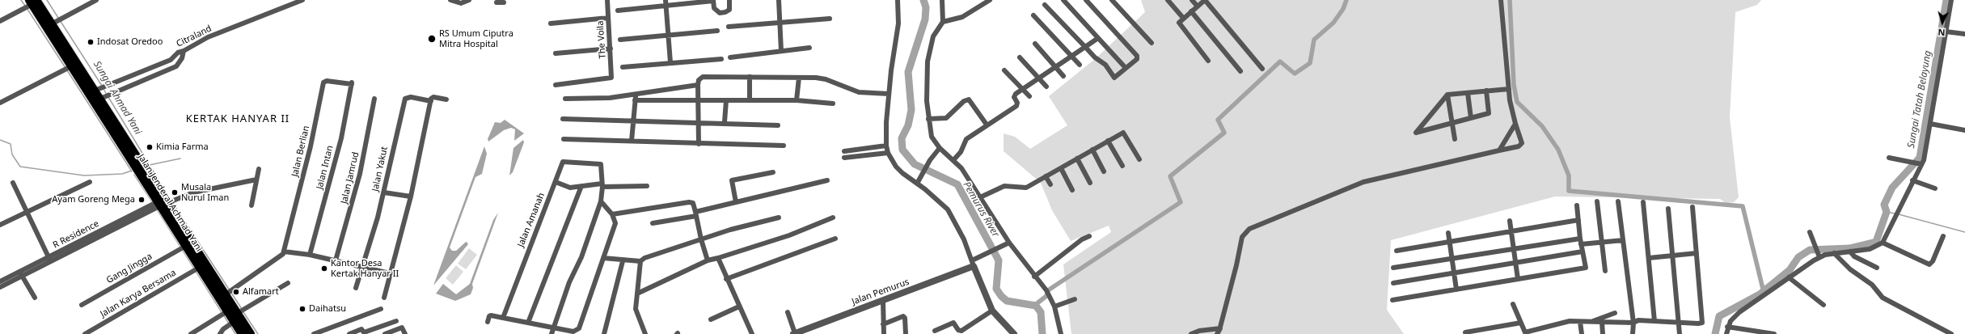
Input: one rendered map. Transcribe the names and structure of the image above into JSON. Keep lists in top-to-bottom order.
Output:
{
  "streets": {
    "highway": ["Jalan Jenderal Achmad Yani"],
    "street": [
      "Citraland",
      "The Voila",
      "Jalan Berlian",
      "Jalan Intan",
      "Jalan Yakut",
      "Jalan Jamrud",
      "Jalan Amanah",
      "Gang Jingga",
      "Jalan Pemurus",
      "Jalan Karya Bersama"
    ]
  },
  "crossings": [
    ["Citraland", "Jalan Jenderal Achmad Yani"],
    ["Jalan Berlian", "Jalan Intan"],
    ["Jalan Jenderal Achmad Yani", "Gang Jingga"],
    ["Jalan Jenderal Achmad Yani", "Jalan Karya Bersama"]
  ],
  "districts": ["KERTAK HANYAR II"],
  "water": ["Sungai Ahmad Yani", "Sungai Tatah Belayung", "Pemurus River"],
  "places": [
    "RS Umum Ciputra Mitra Hospital",
    "Indosat Oredoo",
    "Kimia Farma",
    "Musala Nurul Iman",
    "Ayam Goreng Mega",
    "Kantor Desa Kertak Hanyar II",
    "Alfamart",
    "Daihatsu"
  ],
  "north": "bottom"
}
